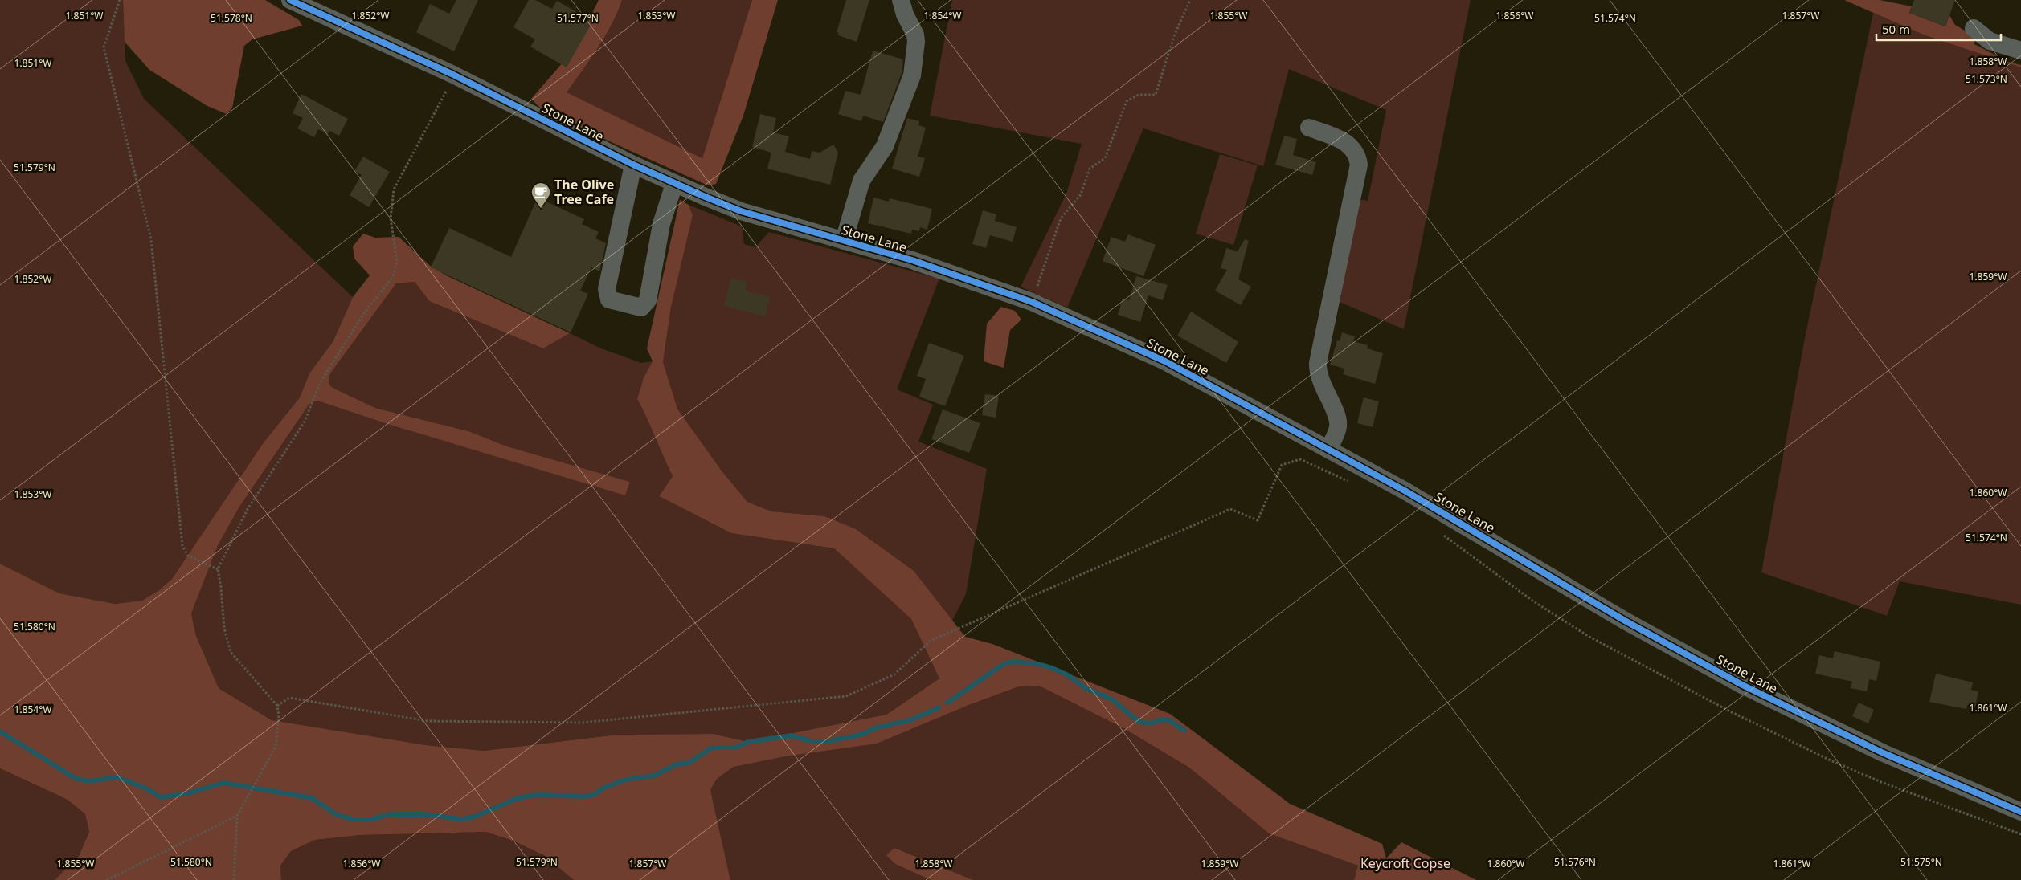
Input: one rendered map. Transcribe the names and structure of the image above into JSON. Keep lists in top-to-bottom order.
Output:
{
  "streets": {
    "street": ["Stone Lane"]
  },
  "parks": ["Keycroft Copse"],
  "places": {
    "cafe": ["The Olive Tree Cafe"]
  },
  "scale_bar": "50 m",
  "coordinates": [
    "1.854°W",
    "1.851°W",
    "1.852°W",
    "1.853°W",
    "1.855°W",
    "1.856°W",
    "1.857°W",
    "51.578°N",
    "51.577°N",
    "51.574°N",
    "1.858°W",
    "51.573°N",
    "51.579°N",
    "1.859°W",
    "1.860°W",
    "51.580°N",
    "1.861°W",
    "51.576°N",
    "51.575°N"
  ]
}
